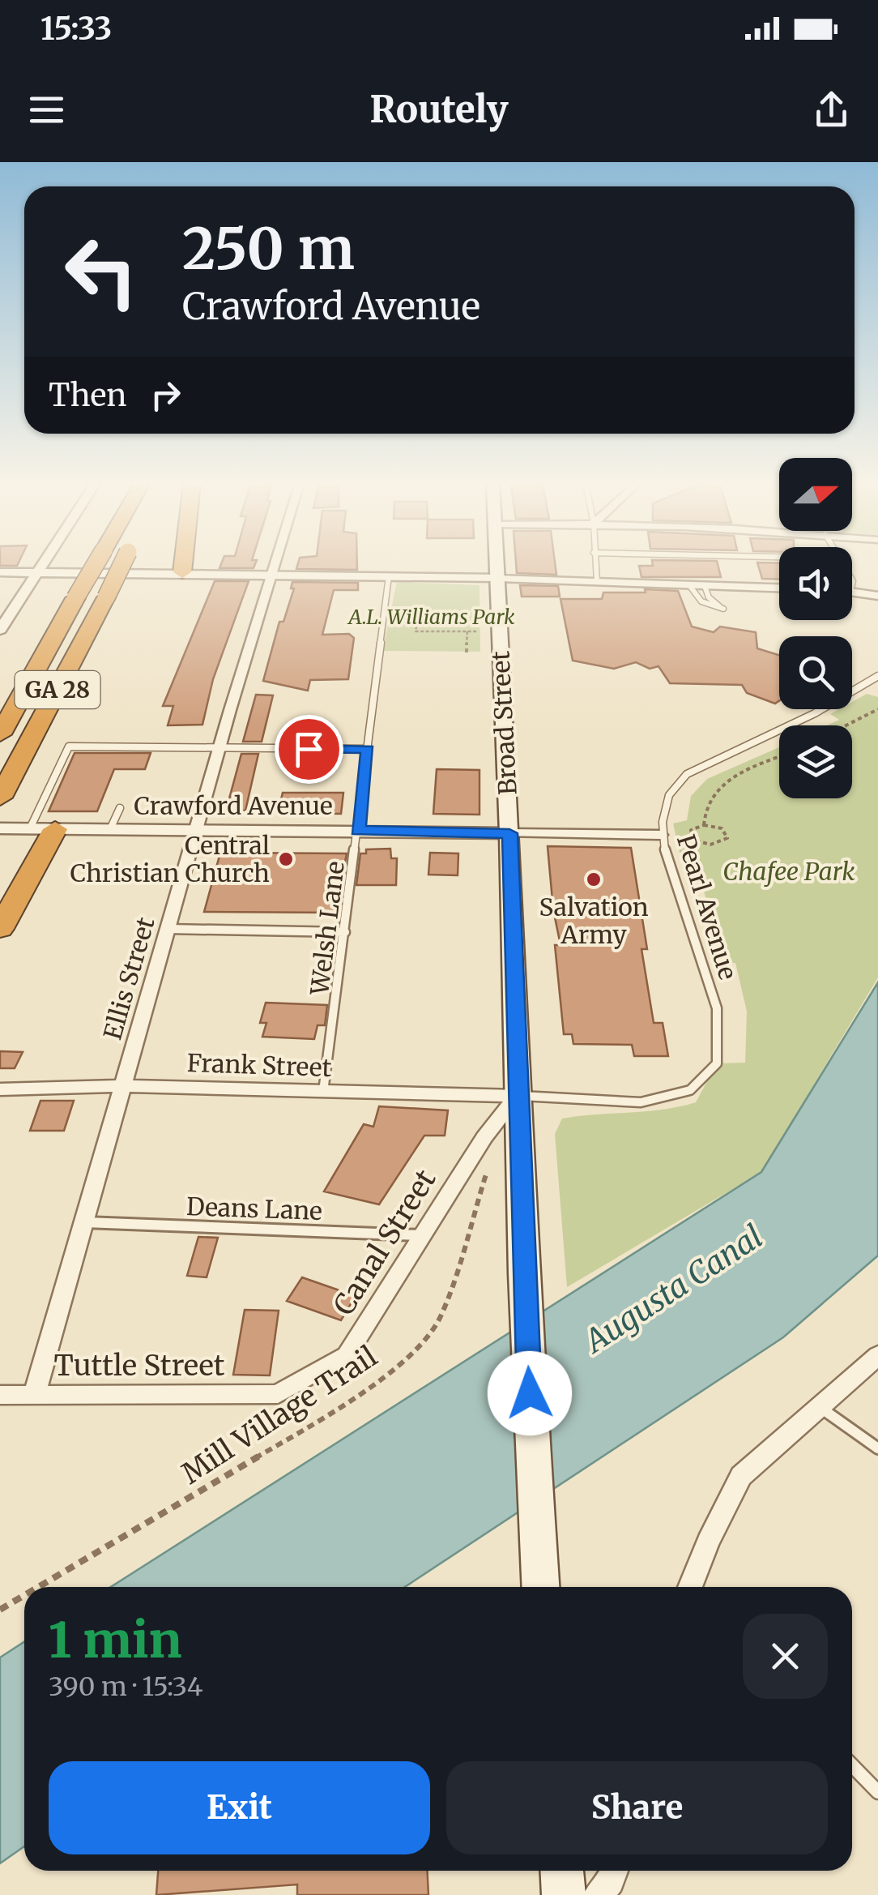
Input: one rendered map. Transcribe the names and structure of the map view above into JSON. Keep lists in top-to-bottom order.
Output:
{
  "streets": {
    "highway": ["GA 28"],
    "main road": ["Broad Street"],
    "street": [
      "Crawford Avenue",
      "Ellis Street",
      "Frank Street",
      "Canal Street",
      "Tuttle Street"
    ],
    "lane": ["Pearl Avenue", "Welsh Lane", "Deans Lane"],
    "path": ["Mill Village Trail"]
  },
  "crossings": [
    ["Broad Street", "Crawford Avenue"],
    ["Broad Street", "Pearl Avenue"],
    ["Broad Street", "Frank Street"],
    ["Broad Street", "Canal Street"],
    ["Crawford Avenue", "Pearl Avenue"],
    ["Crawford Avenue", "Welsh Lane"],
    ["Crawford Avenue", "Ellis Street"],
    ["Pearl Avenue", "Frank Street"],
    ["Pearl Avenue", "Canal Street"],
    ["Welsh Lane", "Frank Street"],
    ["Ellis Street", "Frank Street"],
    ["Ellis Street", "Deans Lane"],
    ["Ellis Street", "Tuttle Street"],
    ["Frank Street", "Canal Street"],
    ["Deans Lane", "Canal Street"],
    ["Canal Street", "Tuttle Street"]
  ],
  "water": ["Augusta Canal"],
  "parks": ["A.L. Williams Park", "Chafee Park"],
  "places": ["Central Christian Church", "Salvation Army"],
  "north": "right",
  "page": {
    "status": "15:33",
    "header": "Routely",
    "turn": ["250 m", "Crawford Avenue"],
    "then": "Then",
    "heading": ["1 min", "390 m · 15:34"],
    "buttons": ["Exit", "Share"]
  }
}
